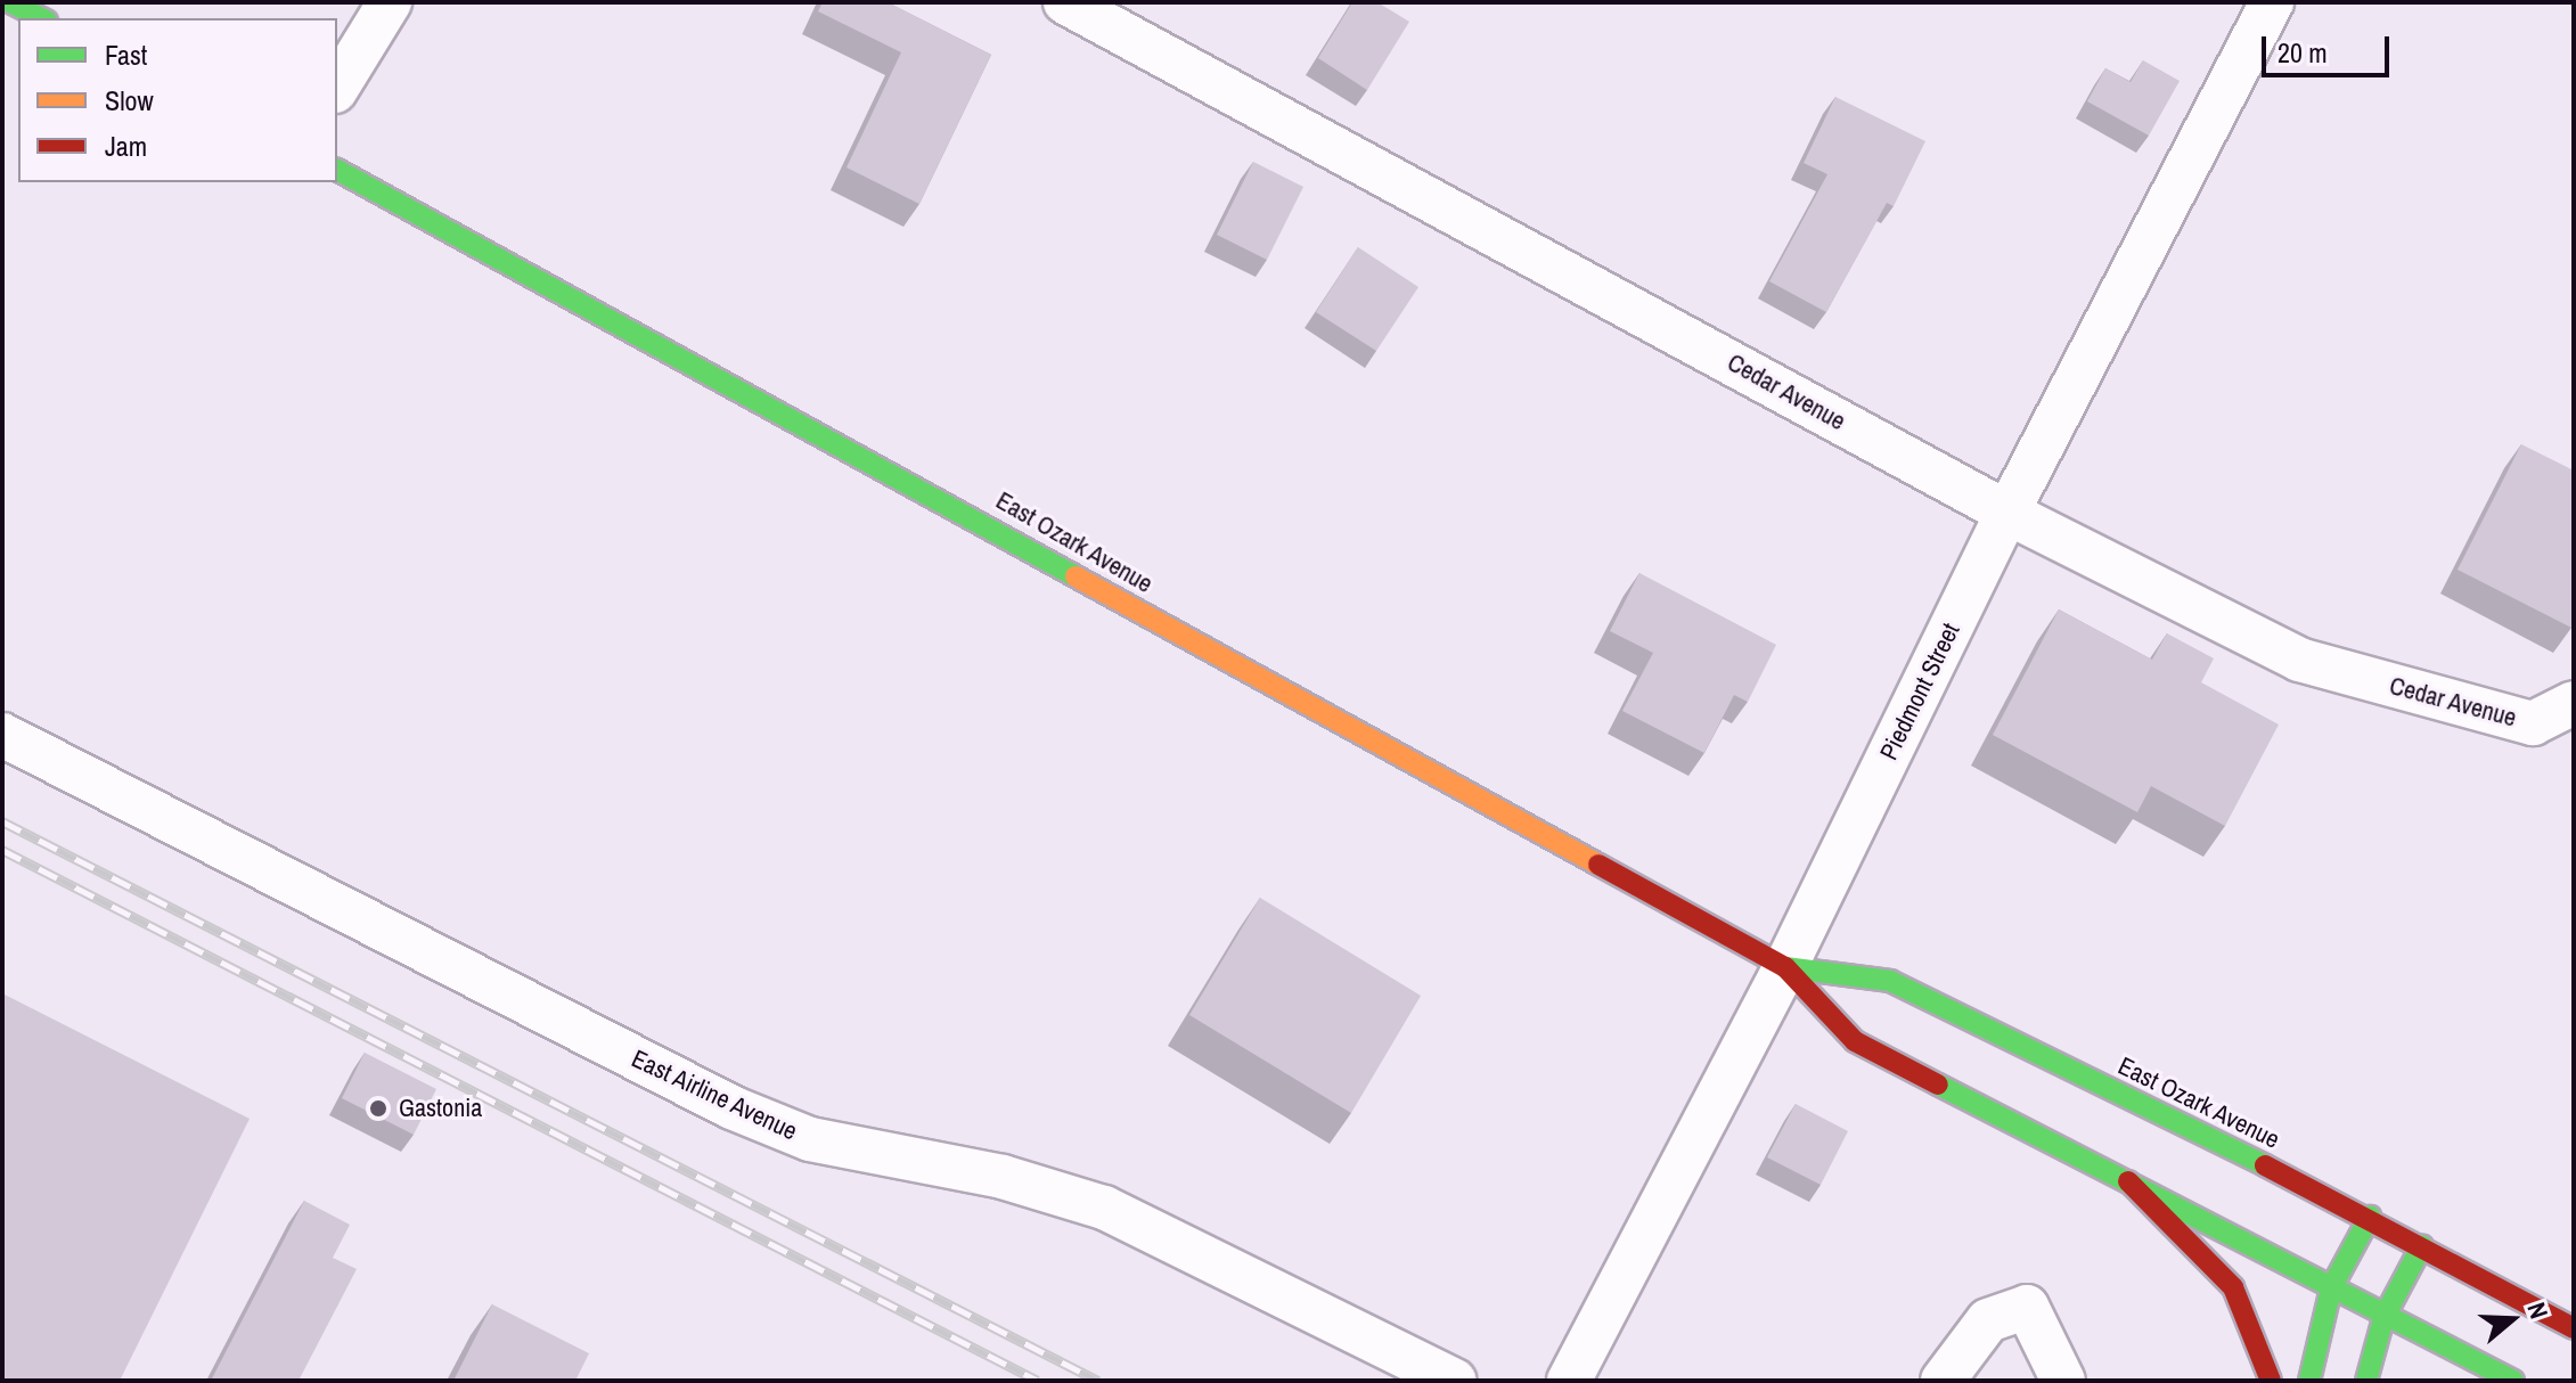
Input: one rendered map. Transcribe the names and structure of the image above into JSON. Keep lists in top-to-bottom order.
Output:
{
  "streets": {
    "main road": ["East Ozark Avenue"],
    "street": ["Cedar Avenue", "Piedmont Street", "East Airline Avenue"]
  },
  "crossings": [
    ["Cedar Avenue", "Piedmont Street"],
    ["East Ozark Avenue", "Piedmont Street"]
  ],
  "places": ["Gastonia"],
  "legend": ["Fast", "Slow", "Jam"],
  "scale_bar": "20 m",
  "north": "right"
}
